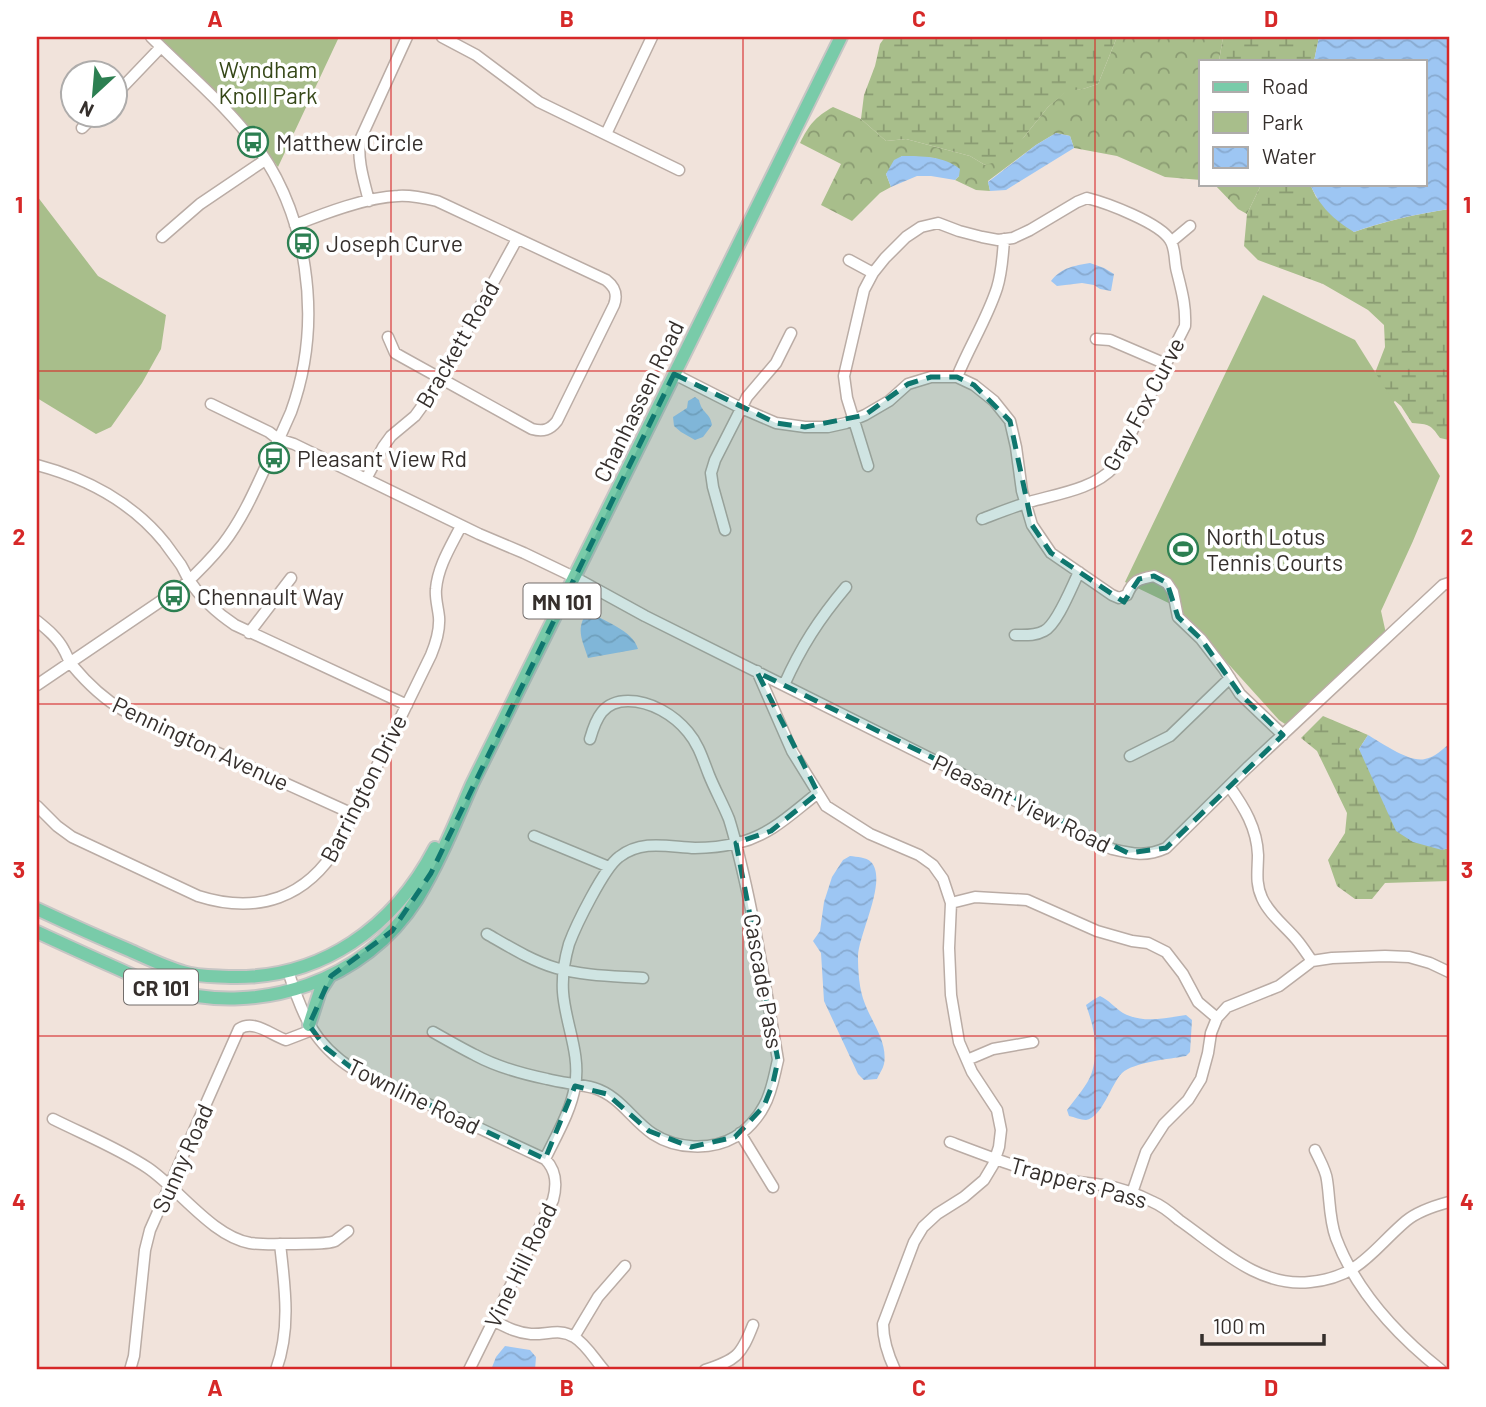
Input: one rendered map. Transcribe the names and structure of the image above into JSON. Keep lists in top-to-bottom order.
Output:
{
  "streets": {
    "main road": ["Chanhassen Road", "MN 101", "CR 101"],
    "street": [
      "Brackett Road",
      "Gray Fox Curve",
      "Pennington Avenue",
      "Barrington Drive",
      "Pleasant View Road",
      "Cascade Pass",
      "Townline Road",
      "Sunny Road",
      "Trappers Pass",
      "Vine Hill Road"
    ]
  },
  "crossings": [
    ["Brackett Road", "Pleasant View Road"],
    ["Chanhassen Road", "MN 101"],
    ["Chanhassen Road", "Pleasant View Road"],
    ["MN 101", "CR 101"],
    ["MN 101", "Townline Road"],
    ["Pennington Avenue", "Barrington Drive"],
    ["Barrington Drive", "Pleasant View Road"],
    ["CR 101", "Townline Road"],
    ["Townline Road", "Sunny Road"],
    ["Townline Road", "Vine Hill Road"]
  ],
  "parks": ["Wyndham Knoll Park"],
  "places": {
    "bus stop": [
      "Matthew Circle",
      "Joseph Curve",
      "Pleasant View Rd",
      "Chennault Way"
    ],
    "sports": ["North Lotus Tennis Courts"]
  },
  "legend": ["Road", "Park", "Water"],
  "scale_bar": "100 m",
  "north": "bottom left",
  "grid": {
    "columns": [
      "A",
      "B",
      "C",
      "D"
    ],
    "rows": [
      "1",
      "2",
      "3",
      "4"
    ]
  }
}
